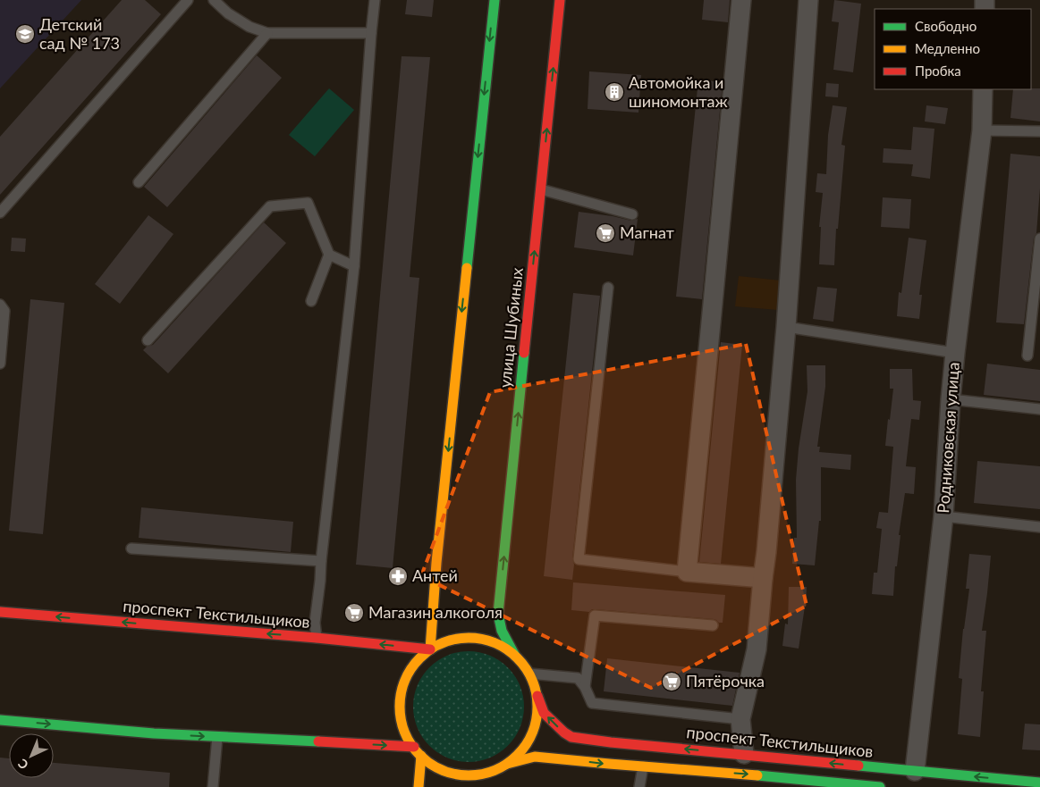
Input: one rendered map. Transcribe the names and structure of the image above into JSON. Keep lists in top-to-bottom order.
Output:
{
  "streets": {
    "main road": ["улица Шубиных", "проспект Текстильщиков"],
    "street": ["Родниковская улица"]
  },
  "crossings": [
    ["улица Шубиных", "проспект Текстильщиков"],
    ["Родниковская улица", "проспект Текстильщиков"]
  ],
  "places": {
    "school or university": ["Детский сад № 173"],
    "building": ["Автомойка и шиномонтаж"],
    "supermarket": ["Магнат", "Магазин алкоголя", "Пятёрочка"],
    "pharmacy": ["Антей"]
  },
  "legend": ["Свободно", "Медленно", "Пробка"],
  "north": "bottom left"
}
